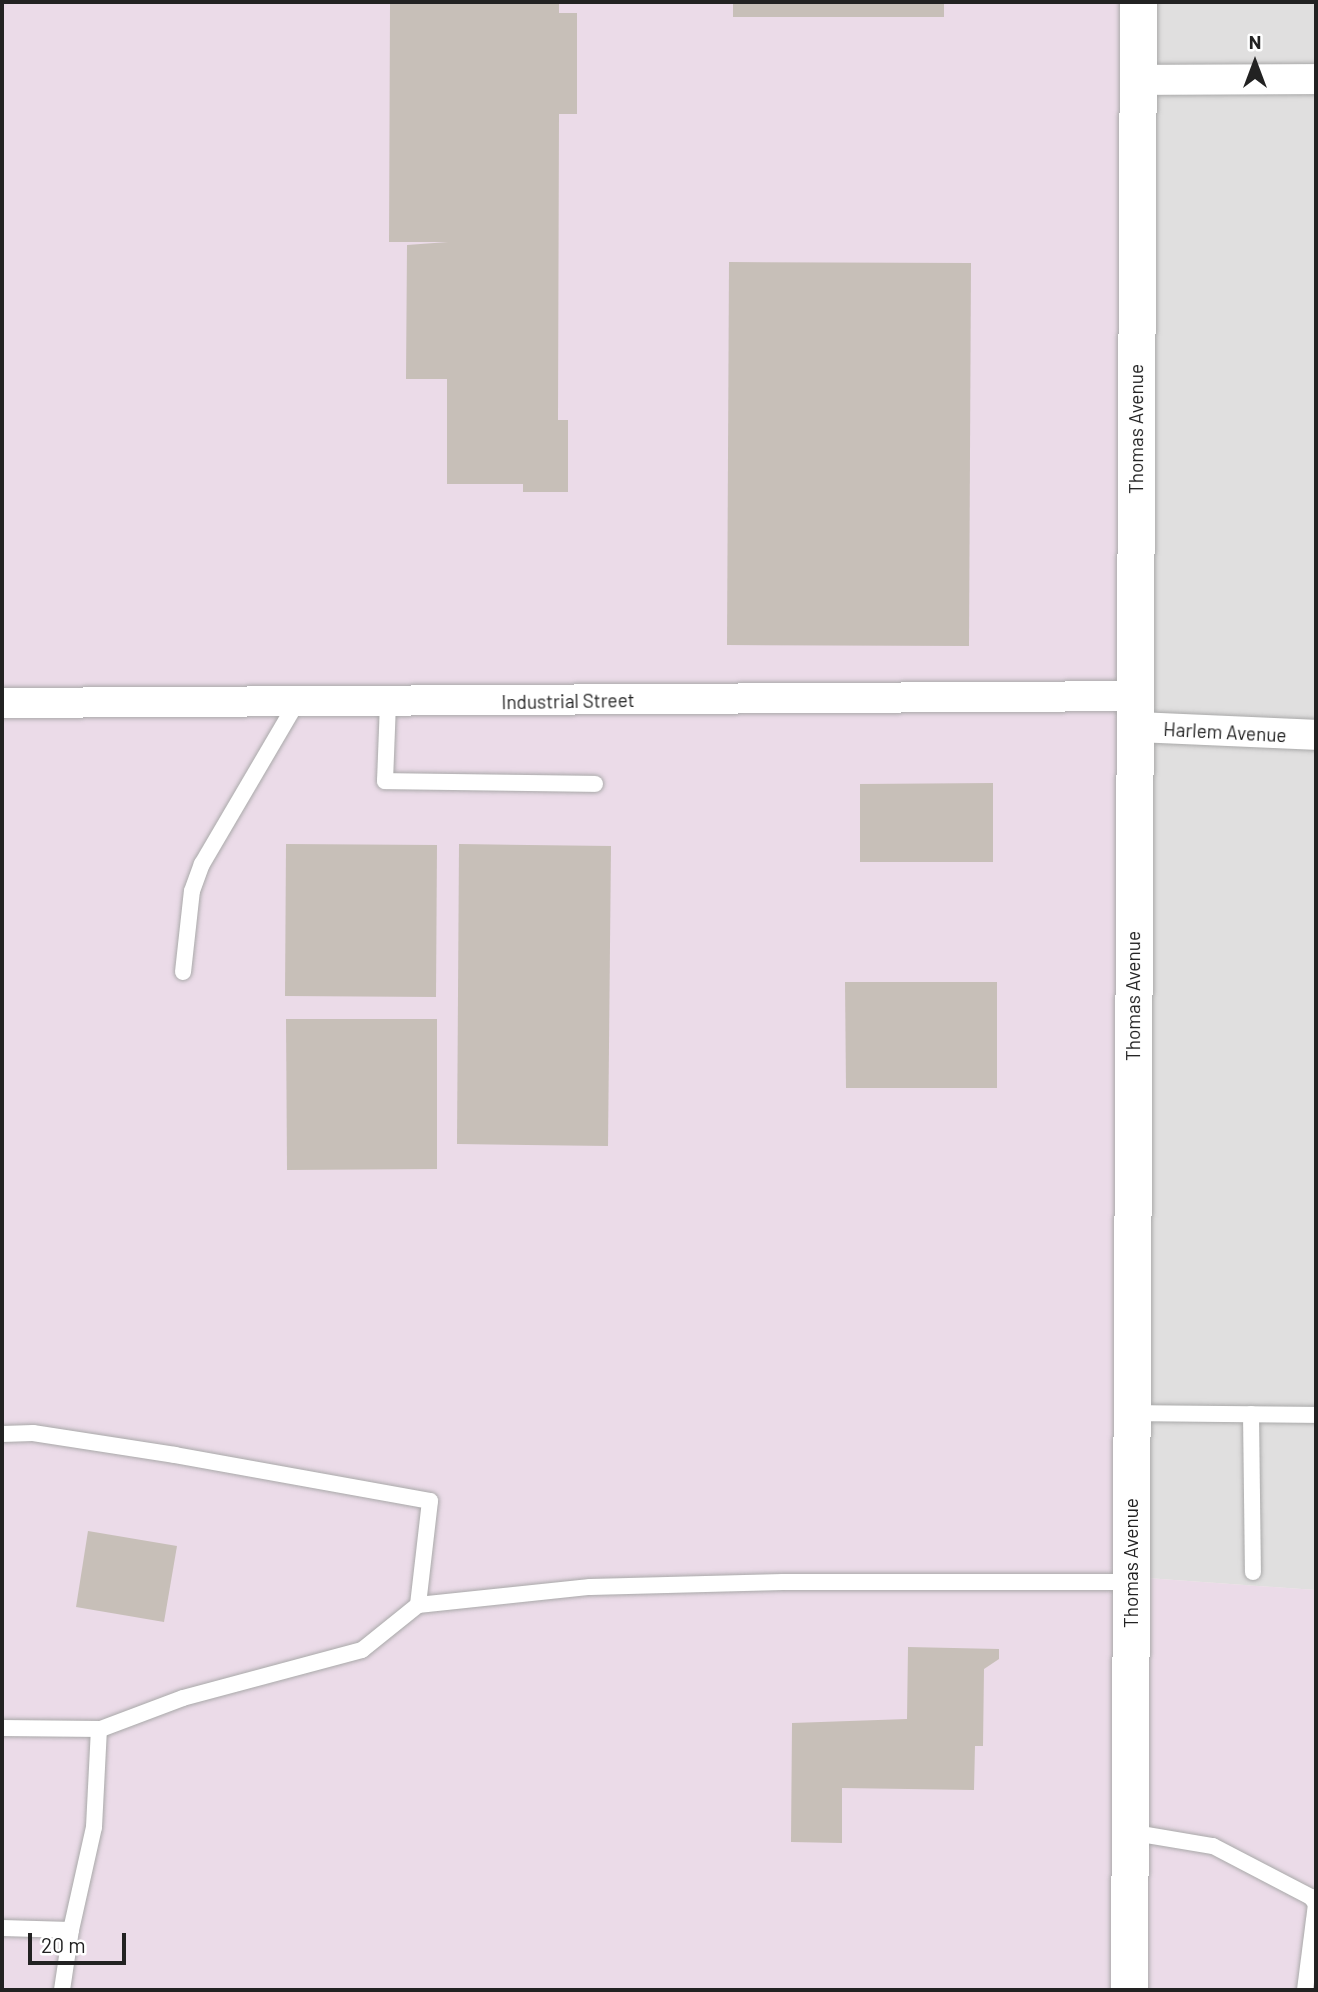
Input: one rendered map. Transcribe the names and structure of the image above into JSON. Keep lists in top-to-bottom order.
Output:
{
  "streets": {
    "street": ["Thomas Avenue", "Industrial Street", "Harlem Avenue"]
  },
  "crossings": [
    ["Thomas Avenue", "Industrial Street"],
    ["Thomas Avenue", "Harlem Avenue"],
    ["Industrial Street", "Harlem Avenue"]
  ],
  "scale_bar": "20 m",
  "north": "top"
}
